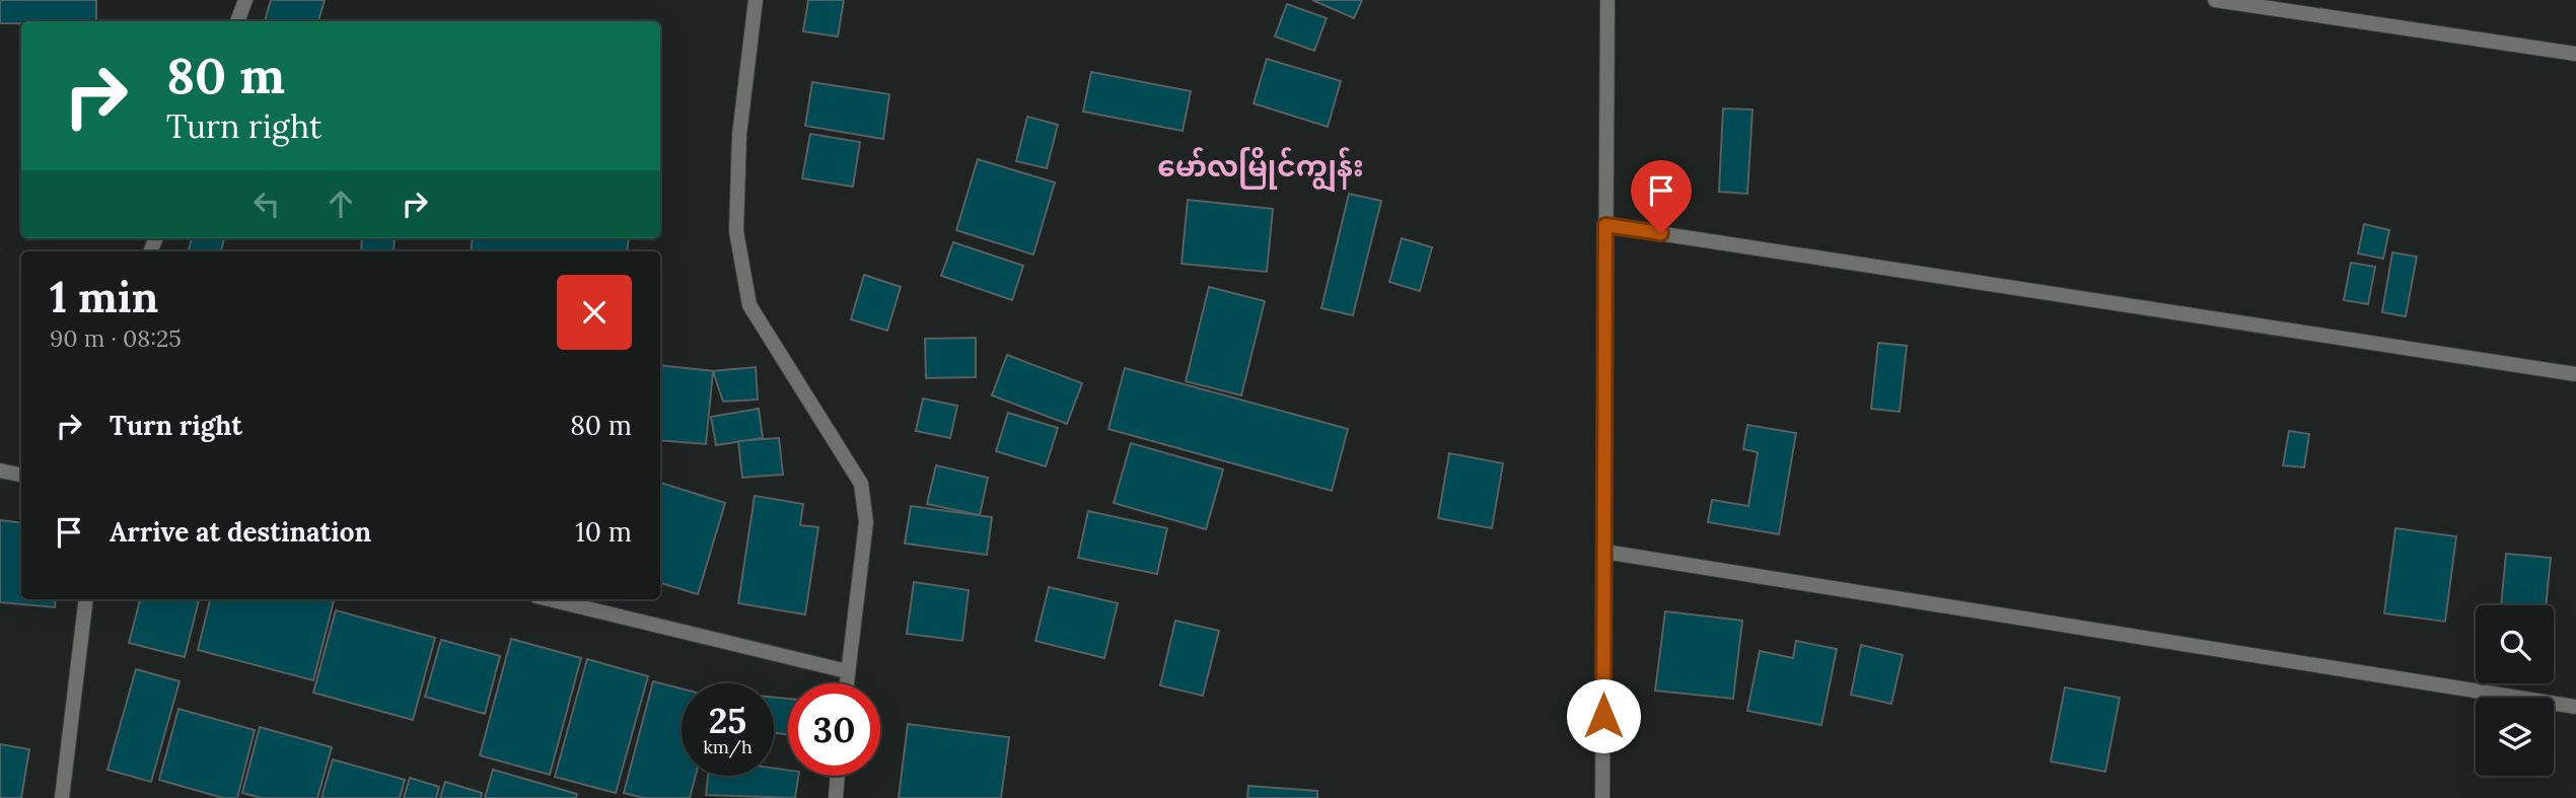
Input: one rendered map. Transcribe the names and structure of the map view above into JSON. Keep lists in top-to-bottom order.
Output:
{
  "districts": ["မော်လမြိုင်ကျွန်း"],
  "page": {
    "turn": ["80 m", "Turn right"],
    "heading": ["1 min", "90 m · 08:25"],
    "list": [
      {
        "name": "Turn right",
        "value": "80 m"
      },
      {
        "name": "Arrive at destination",
        "value": "10 m"
      }
    ],
    "speed": "25 km/h",
    "limit": "30"
  }
}
